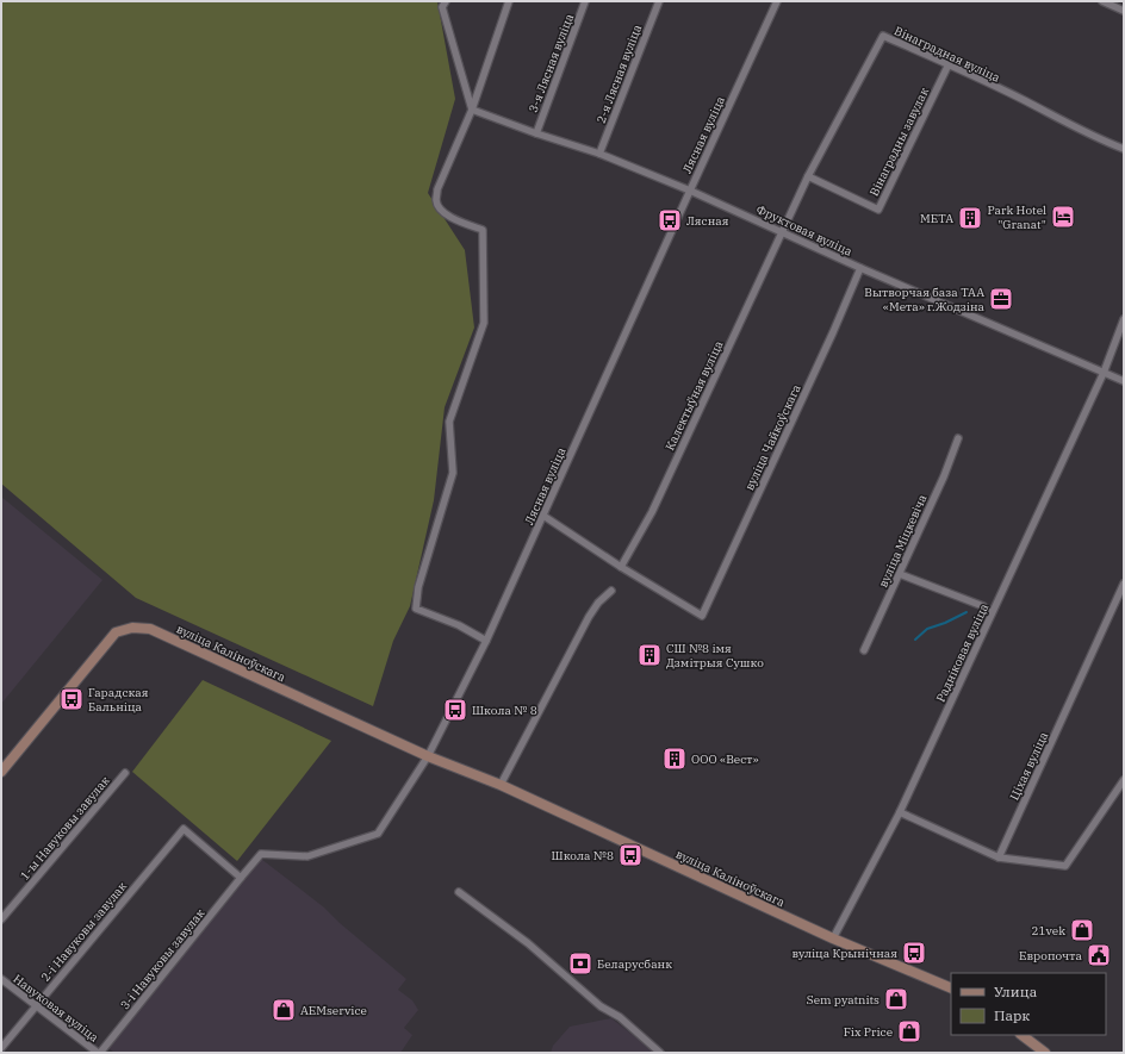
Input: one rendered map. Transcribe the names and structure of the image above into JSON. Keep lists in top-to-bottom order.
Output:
{
  "streets": {
    "street": [
      "Вінаградная вуліца",
      "3-я Лясная вуліца",
      "2-я Лясная вуліца",
      "Лясная вуліца",
      "Вінаградны завулак",
      "Фруктовая вуліца",
      "Калектыўная вуліца",
      "вуліца Чайкоўскага",
      "вуліца Міцкевіча",
      "вуліца Каліноўскага",
      "Радніковая вуліца",
      "Ціхая вуліца",
      "1-ы Навуковы завулак",
      "2-і Навуковы завулак",
      "3-і Навуковы завулак",
      "Навуковая вуліца"
    ]
  },
  "crossings": [
    ["Вінаградная вуліца", "Вінаградны завулак"],
    ["Вінаградная вуліца", "Фруктовая вуліца"],
    ["Вінаградная вуліца", "Калектыўная вуліца"],
    ["3-я Лясная вуліца", "Фруктовая вуліца"],
    ["2-я Лясная вуліца", "Фруктовая вуліца"],
    ["Лясная вуліца", "Фруктовая вуліца"],
    ["Лясная вуліца", "вуліца Каліноўскага"],
    ["Лясная вуліца", "2-і Навуковы завулак"],
    ["Лясная вуліца", "3-і Навуковы завулак"],
    ["Фруктовая вуліца", "Калектыўная вуліца"],
    ["Фруктовая вуліца", "вуліца Чайкоўскага"],
    ["Фруктовая вуліца", "Радніковая вуліца"],
    ["Калектыўная вуліца", "вуліца Чайкоўскага"],
    ["вуліца Каліноўскага", "Радніковая вуліца"],
    ["2-і Навуковы завулак", "3-і Навуковы завулак"],
    ["2-і Навуковы завулак", "Навуковая вуліца"],
    ["3-і Навуковы завулак", "Навуковая вуліца"]
  ],
  "places": {
    "hotel": ["Park Hotel \"Granat\""],
    "building": ["МЕТА", "СШ №8 імя Дзмітрыя Сушко", "ООО «Вест»"],
    "bus stop": [
      "Лясная",
      "Гарадская Бальніца",
      "Школа № 8",
      "Школа №8",
      "вуліца Крынічная"
    ],
    "office": ["Вытворчая база ТАА «Мета» г.Жодзіна"],
    "shop": [
      "21vek",
      "Sem pyatnits",
      "AEMservice",
      "Fix Price"
    ],
    "public building": ["Европочта"],
    "bank": ["Беларусбанк"]
  },
  "legend": ["Улица", "Парк"]
}
